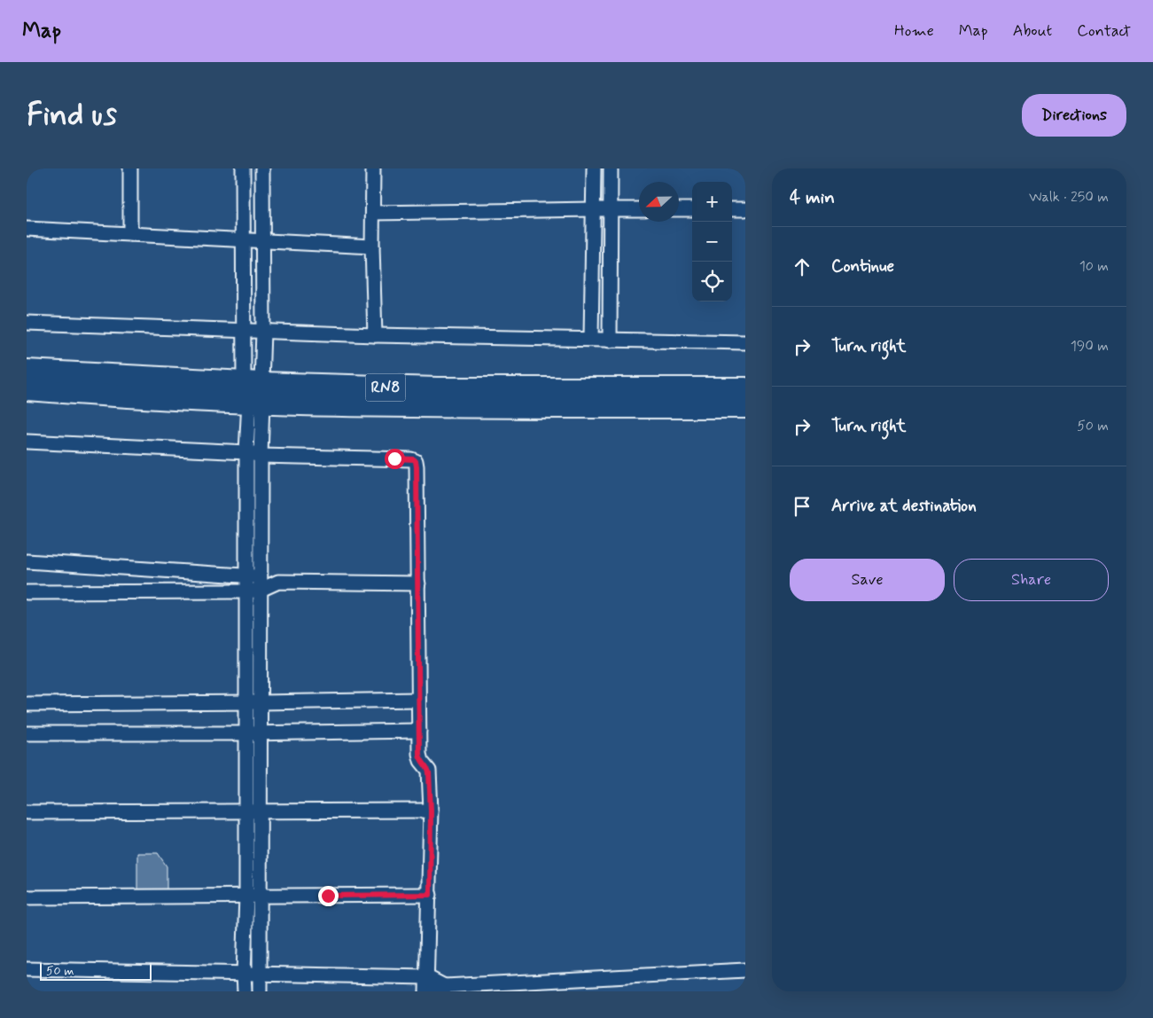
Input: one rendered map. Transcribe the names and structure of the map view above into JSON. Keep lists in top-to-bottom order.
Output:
{
  "streets": {
    "main road": ["RN8"]
  },
  "scale_bar": "50 m",
  "north": "left",
  "page": {
    "header": "Map",
    "nav": [
      "Home",
      "Map",
      "About",
      "Contact"
    ],
    "buttons": [
      "Directions",
      ["Save", "Share"]
    ],
    "title": "Find us",
    "heading": ["4 min", "Walk · 250 m"],
    "map_buttons": ["+", "−"],
    "list": [
      ["Continue", "10 m"],
      ["Turn right", "190 m"],
      ["Turn right", "50 m"],
      "Arrive at destination"
    ],
    "scale": "50 m"
  }
}
